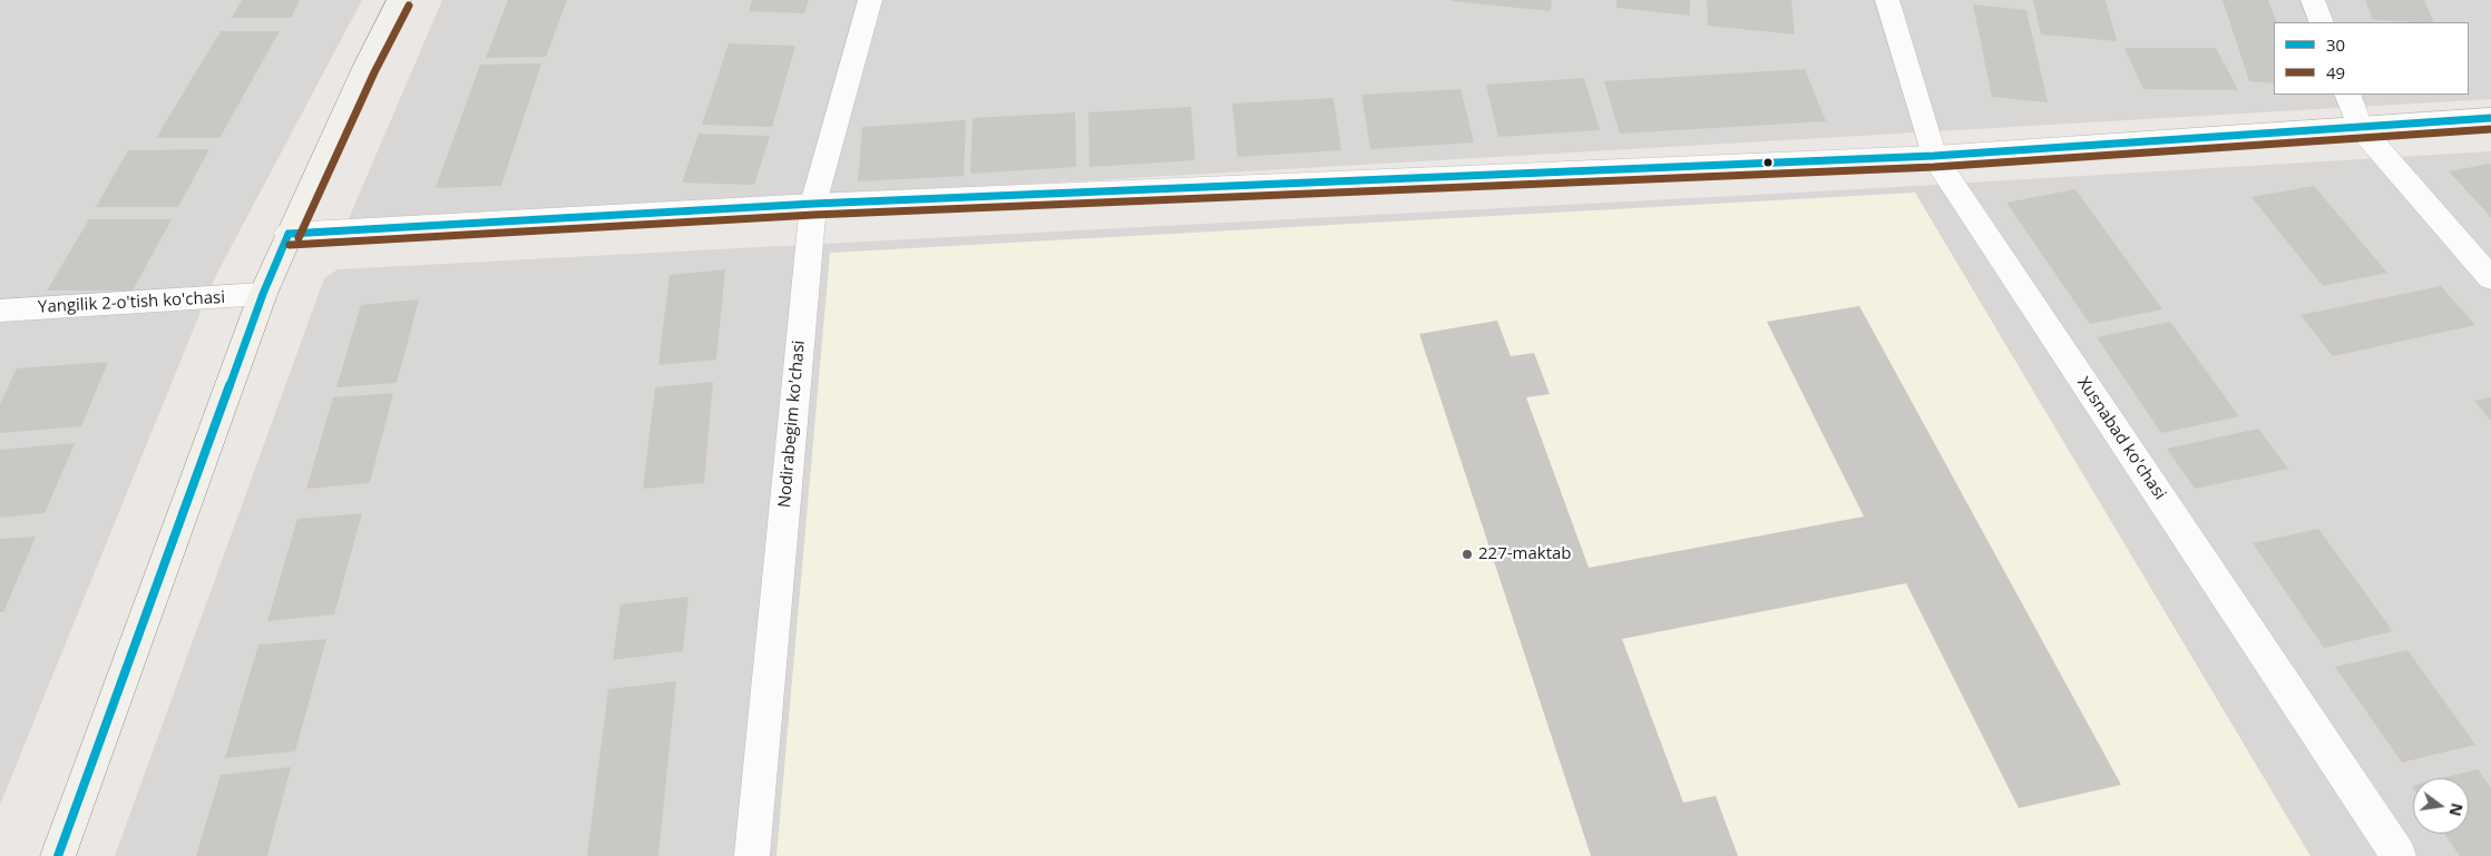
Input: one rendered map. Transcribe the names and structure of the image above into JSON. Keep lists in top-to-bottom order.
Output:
{
  "streets": {
    "street": ["Yangilik 2-o'tish ko'chasi", "Nodirabegim ko'chasi", "Xusnabad ko'chasi"]
  },
  "places": ["227-maktab"],
  "lines": ["transit line 49", "transit line 30"],
  "legend": ["30", "49"],
  "north": "right"
}
